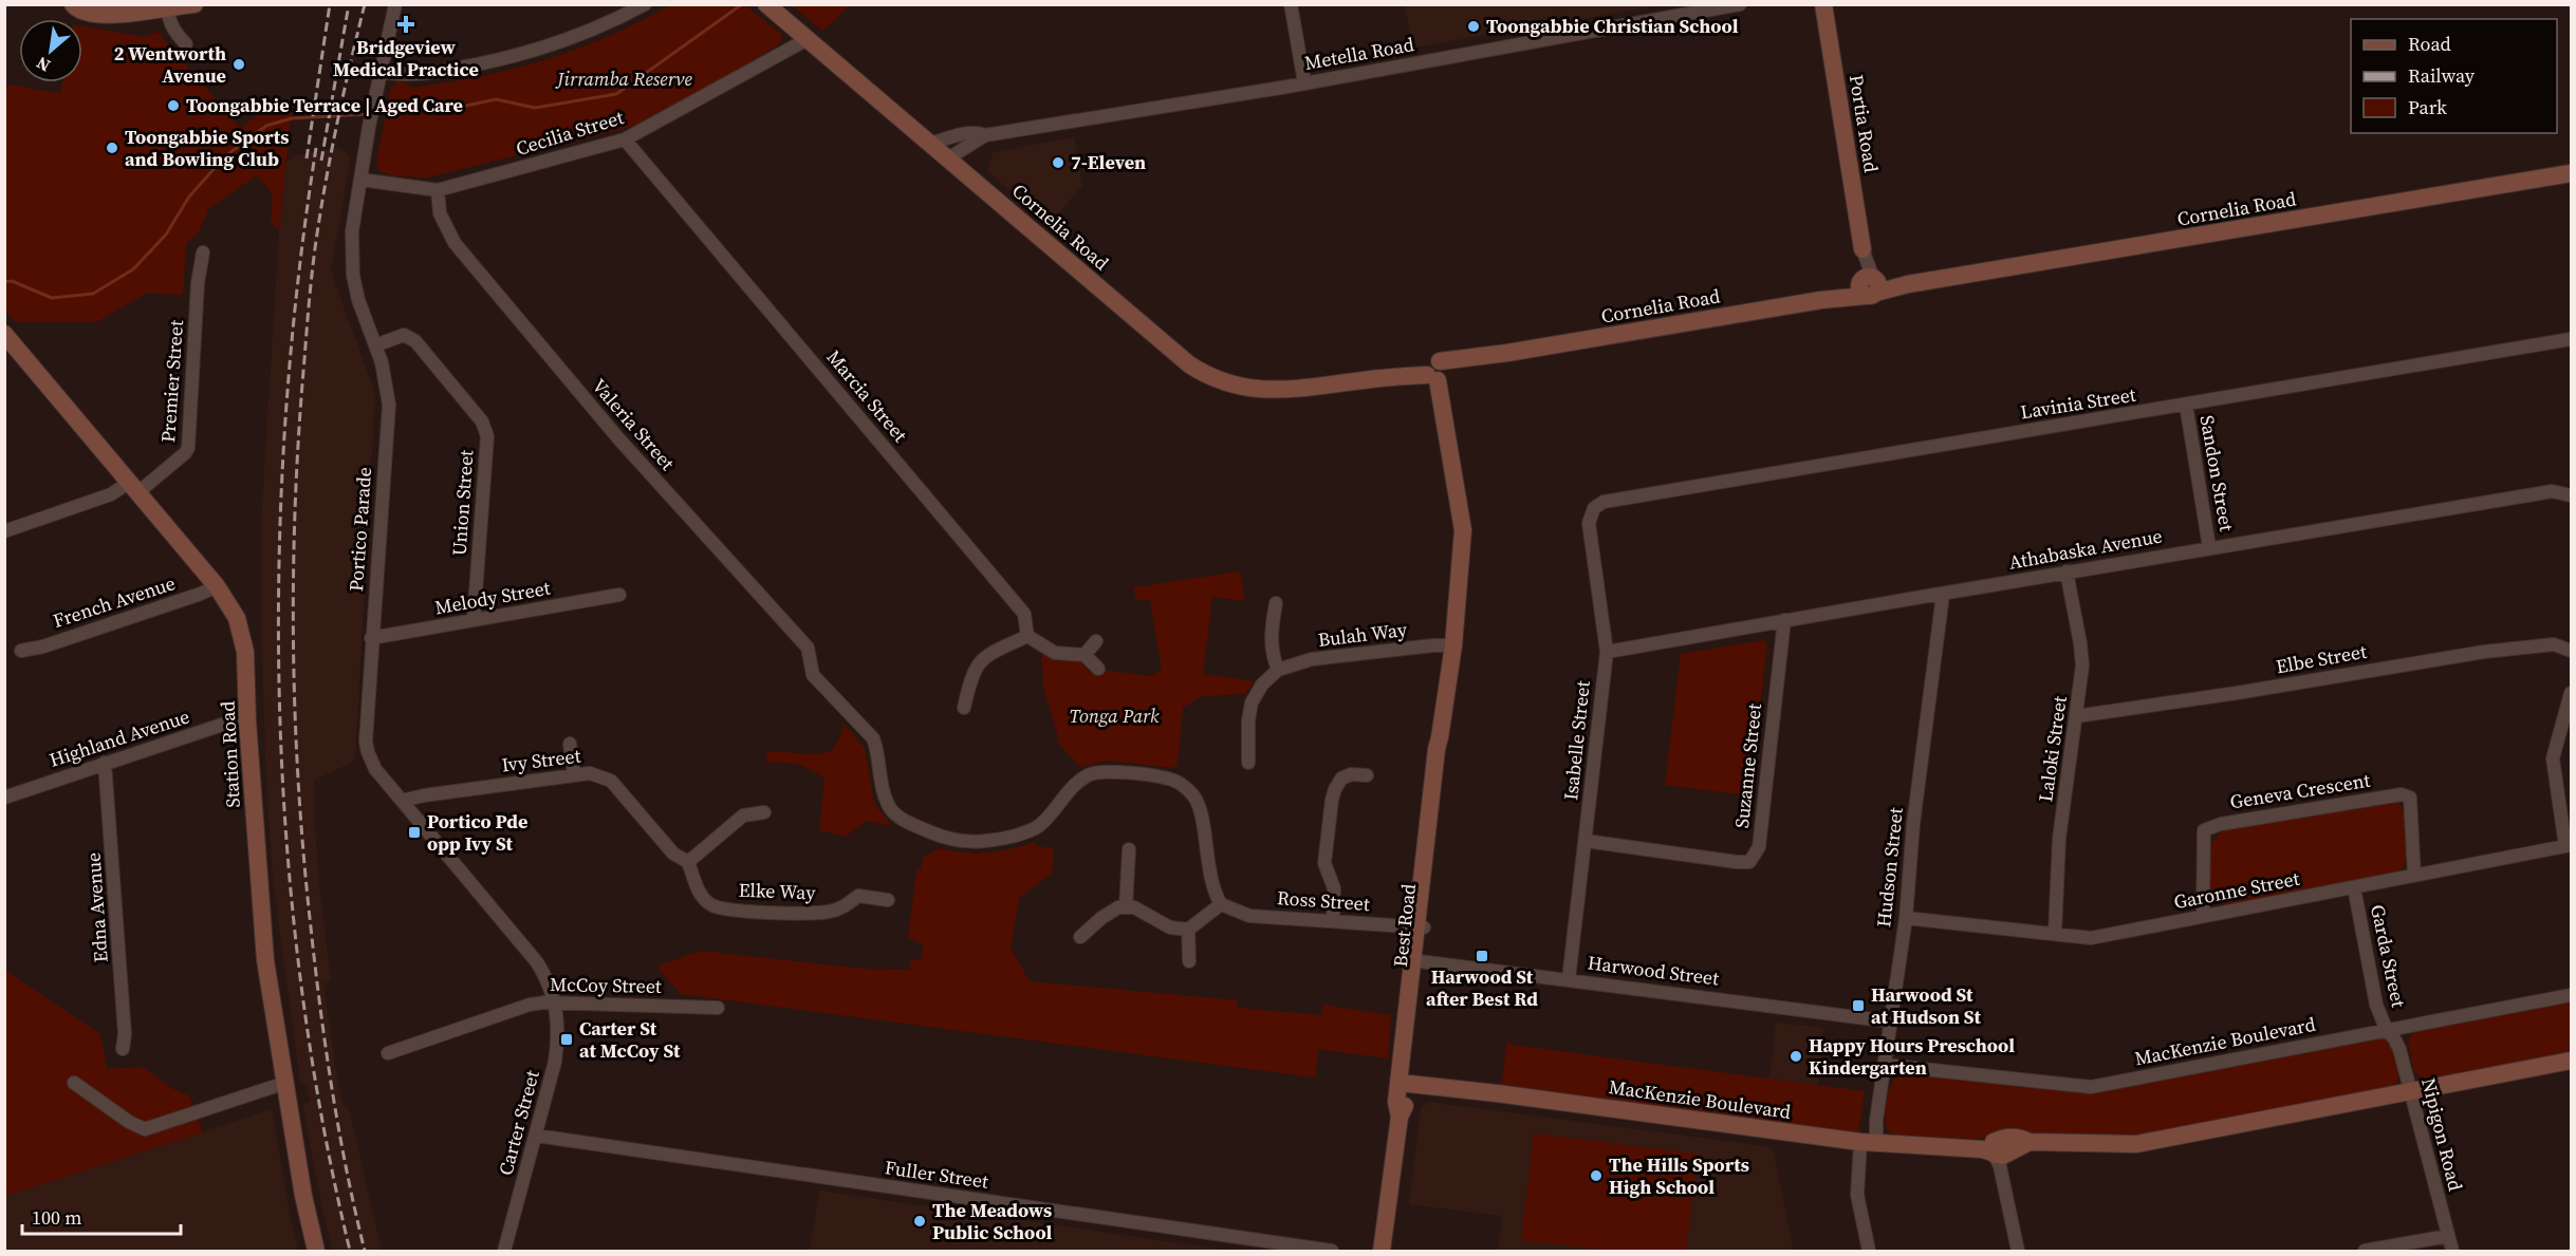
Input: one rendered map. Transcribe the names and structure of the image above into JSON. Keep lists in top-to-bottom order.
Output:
{
  "streets": {
    "main road": [
      "Portia Road",
      "Cornelia Road",
      "Station Road",
      "Best Road",
      "MacKenzie Boulevard"
    ],
    "street": [
      "Metella Road",
      "Cecilia Street",
      "Premier Street",
      "Marcia Street",
      "Lavinia Street",
      "Valeria Street",
      "Sandon Street",
      "Union Street",
      "Portico Parade",
      "Athabaska Avenue",
      "Melody Street",
      "French Avenue",
      "Bulah Way",
      "Elbe Street",
      "Highland Avenue",
      "Isabelle Street",
      "Laloki Street",
      "Ivy Street",
      "Suzanne Street",
      "Geneva Crescent",
      "Hudson Street",
      "Garonne Street",
      "Elke Way",
      "Ross Street",
      "Edna Avenue",
      "Garda Street",
      "Harwood Street",
      "McCoy Street",
      "Carter Street",
      "Nipigon Road",
      "Fuller Street"
    ]
  },
  "crossings": [
    ["Metella Road", "Cornelia Road"],
    ["Portia Road", "Cornelia Road"],
    ["Cecilia Street", "Cornelia Road"],
    ["Cecilia Street", "Marcia Street"],
    ["Cecilia Street", "Valeria Street"],
    ["Cecilia Street", "Portico Parade"],
    ["Cornelia Road", "Best Road"],
    ["Premier Street", "Station Road"],
    ["Lavinia Street", "Sandon Street"],
    ["Lavinia Street", "Isabelle Street"],
    ["Valeria Street", "Ross Street"],
    ["Sandon Street", "Athabaska Avenue"],
    ["Union Street", "Portico Parade"],
    ["Union Street", "Melody Street"],
    ["Portico Parade", "Melody Street"],
    ["Portico Parade", "Ivy Street"],
    ["Portico Parade", "McCoy Street"],
    ["Portico Parade", "Carter Street"],
    ["Athabaska Avenue", "Isabelle Street"],
    ["Athabaska Avenue", "Laloki Street"],
    ["Athabaska Avenue", "Suzanne Street"],
    ["Athabaska Avenue", "Hudson Street"],
    ["French Avenue", "Station Road"],
    ["Bulah Way", "Best Road"],
    ["Elbe Street", "Laloki Street"],
    ["Highland Avenue", "Station Road"],
    ["Highland Avenue", "Edna Avenue"],
    ["Isabelle Street", "Suzanne Street"],
    ["Isabelle Street", "Harwood Street"],
    ["Laloki Street", "Garonne Street"],
    ["Ivy Street", "Elke Way"],
    ["Geneva Crescent", "Garonne Street"],
    ["Hudson Street", "Garonne Street"],
    ["Hudson Street", "Harwood Street"],
    ["Hudson Street", "MacKenzie Boulevard"],
    ["Garonne Street", "Garda Street"],
    ["Ross Street", "Best Road"],
    ["Best Road", "Harwood Street"],
    ["Best Road", "MacKenzie Boulevard"],
    ["Garda Street", "MacKenzie Boulevard"],
    ["Garda Street", "Nipigon Road"],
    ["McCoy Street", "Carter Street"],
    ["MacKenzie Boulevard", "Nipigon Road"],
    ["Carter Street", "Fuller Street"]
  ],
  "parks": ["Jirramba Reserve", "Tonga Park"],
  "places": {
    "health": ["Bridgeview Medical Practice"],
    "other": [
      "Toongabbie Christian School",
      "2 Wentworth Avenue",
      "Toongabbie Terrace | Aged Care",
      "Toongabbie Sports and Bowling Club",
      "7-Eleven",
      "Happy Hours Preschool Kindergarten",
      "The Hills Sports High School",
      "The Meadows Public School"
    ],
    "transit": [
      "Portico Pde opp Ivy St",
      "Harwood St after Best Rd",
      "Harwood St at Hudson St",
      "Carter St at McCoy St"
    ]
  },
  "legend": ["Road", "Railway", "Park"],
  "scale_bar": "100 m",
  "north": "bottom left"
}
